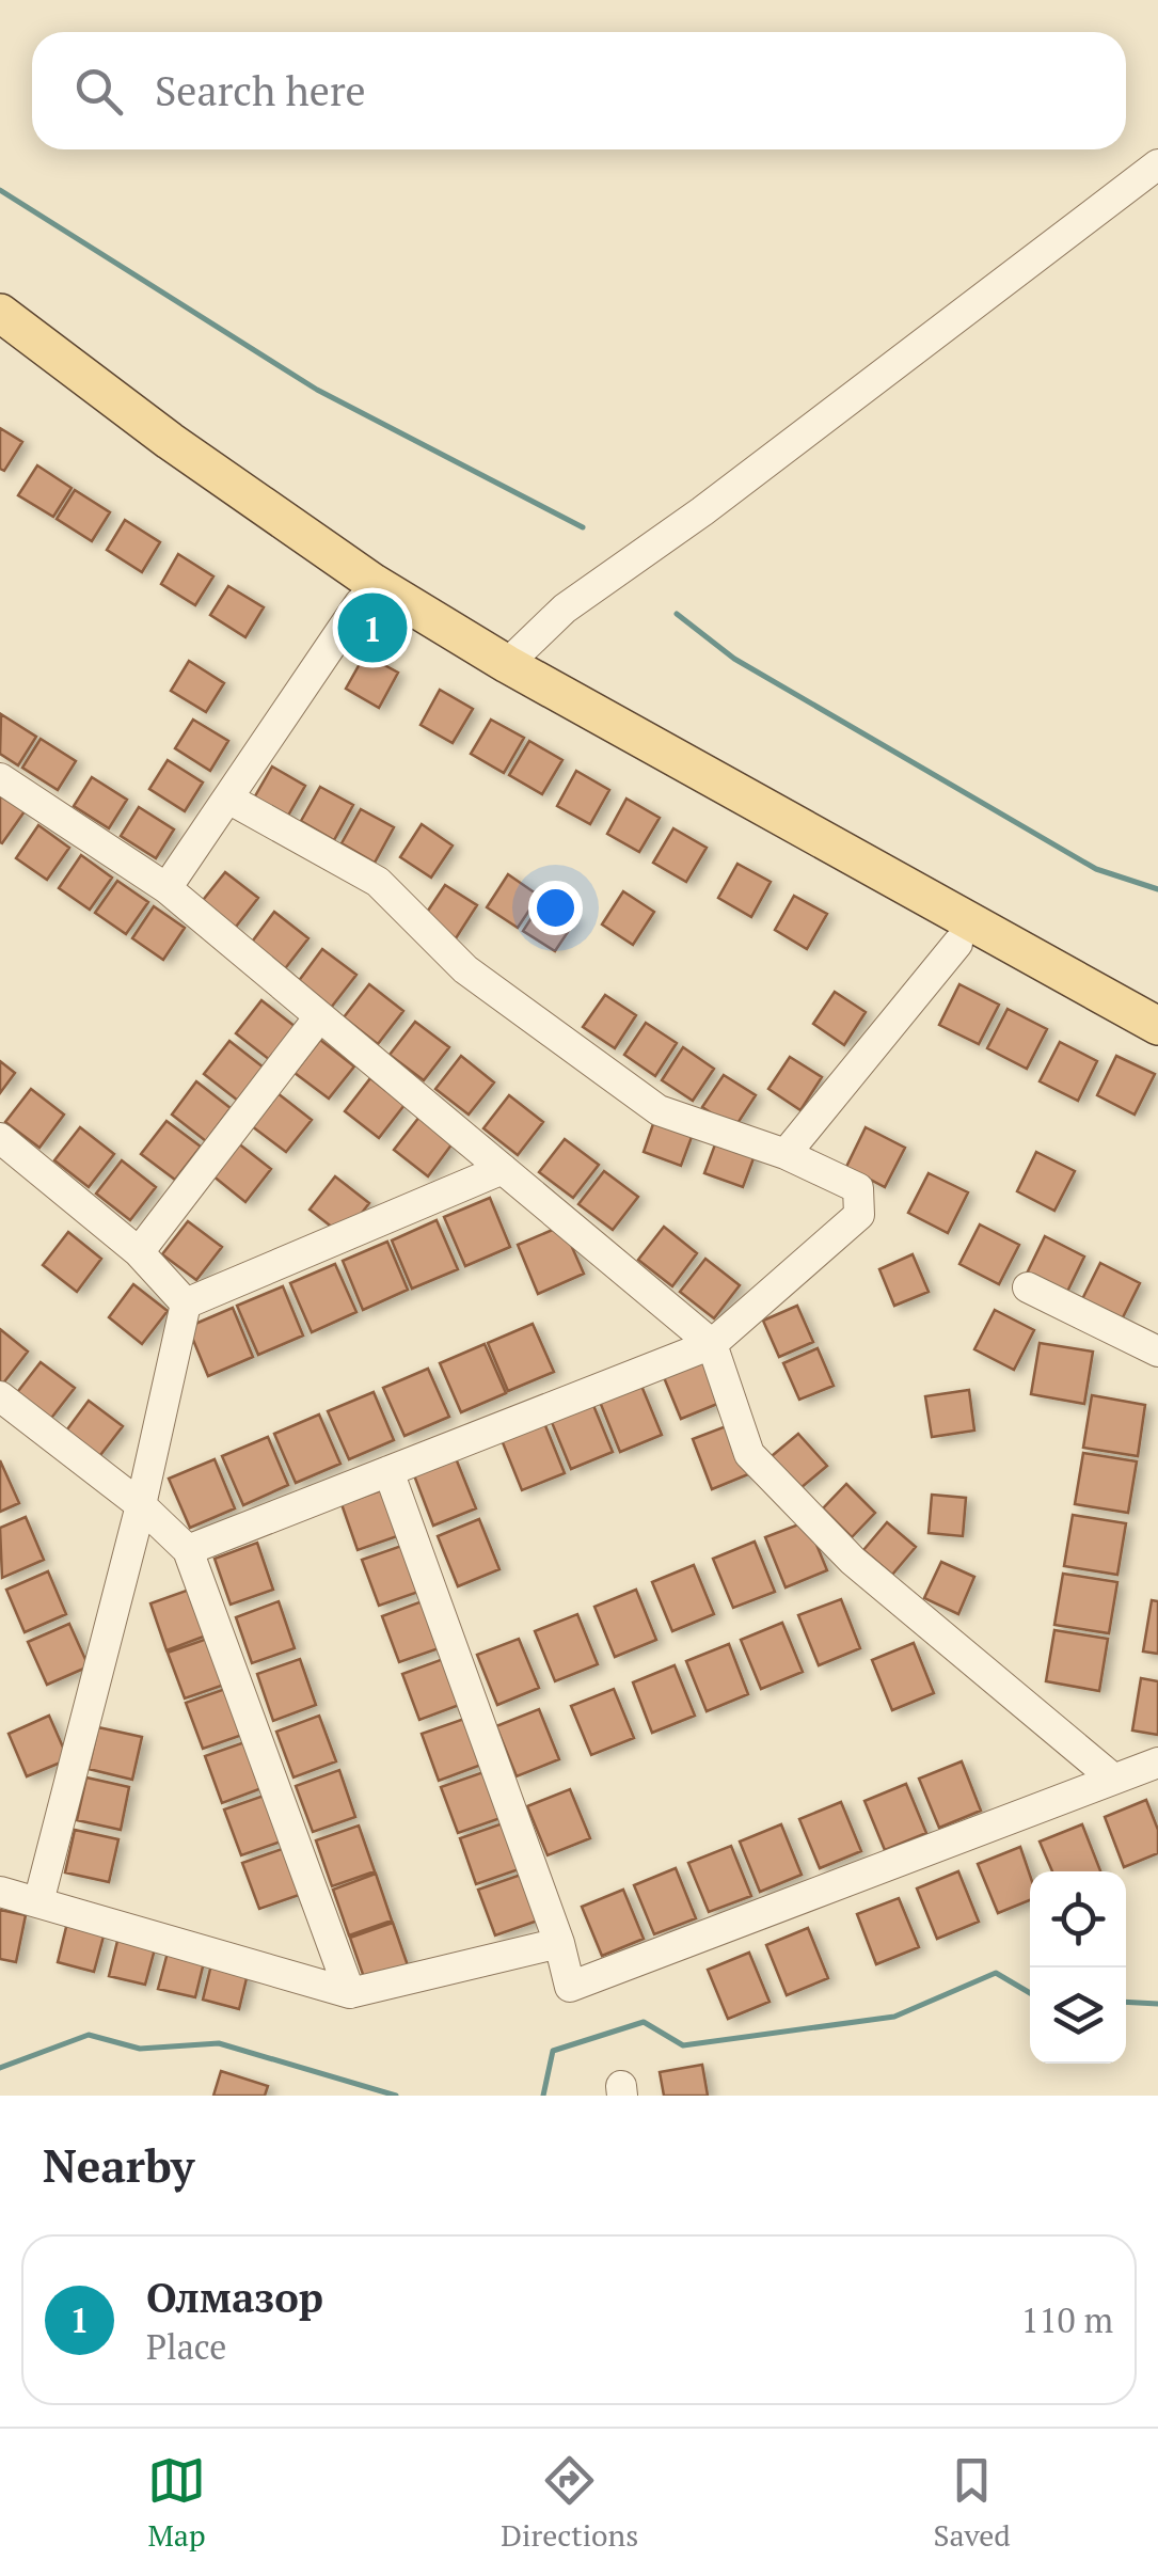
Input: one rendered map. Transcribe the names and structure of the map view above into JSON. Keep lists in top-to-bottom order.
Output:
{
  "page": {
    "search": "Search here",
    "pins": "1",
    "heading": "Nearby",
    "list": [
      {
        "mark": "1",
        "name": "Олмазор",
        "note": "Place",
        "value": "110 m"
      }
    ],
    "nav": ["Map", "Directions", "Saved"]
  }
}
